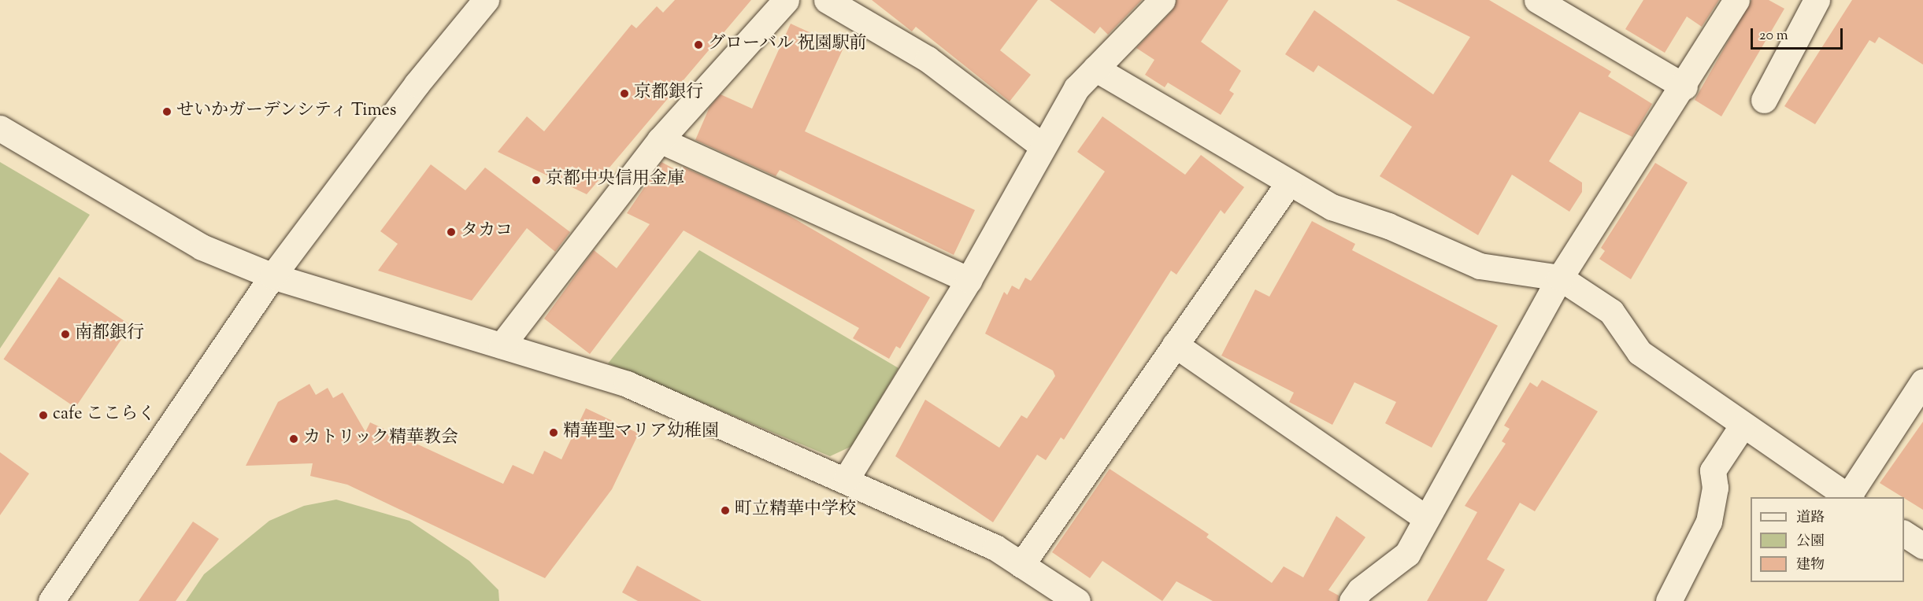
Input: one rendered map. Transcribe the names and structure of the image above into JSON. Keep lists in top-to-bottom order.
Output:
{
  "places": [
    "グローバル 祝園駅前",
    "京都銀行",
    "せいかガーデンシティ Times",
    "京都中央信用金庫",
    "タカコ",
    "南都銀行",
    "cafe ここらく",
    "精華聖マリア幼稚園",
    "カトリック精華教会",
    "町立精華中学校"
  ],
  "legend": ["道路", "公園", "建物"],
  "scale_bar": "20 m"
}
